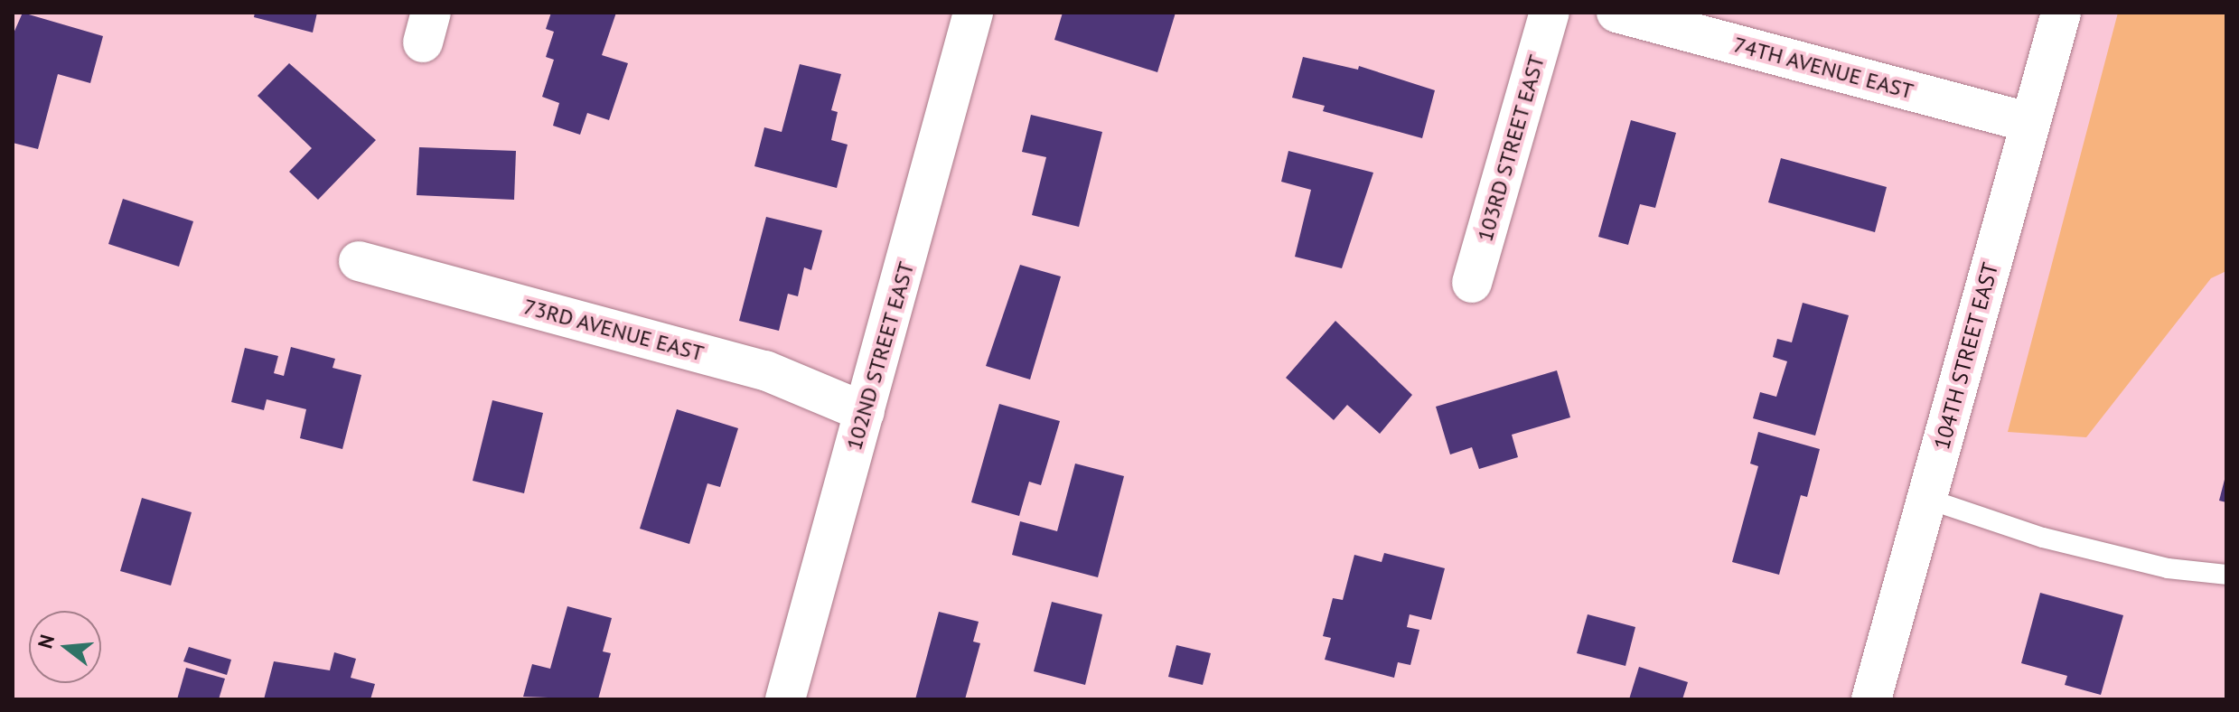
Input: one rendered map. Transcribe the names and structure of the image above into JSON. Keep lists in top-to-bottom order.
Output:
{
  "streets": {
    "street": [
      "74TH AVENUE EAST",
      "103RD STREET EAST",
      "73RD AVENUE EAST",
      "102ND STREET EAST",
      "104TH STREET EAST"
    ]
  },
  "crossings": [
    ["74TH AVENUE EAST", "104TH STREET EAST"],
    ["73RD AVENUE EAST", "102ND STREET EAST"]
  ],
  "north": "left"
}
